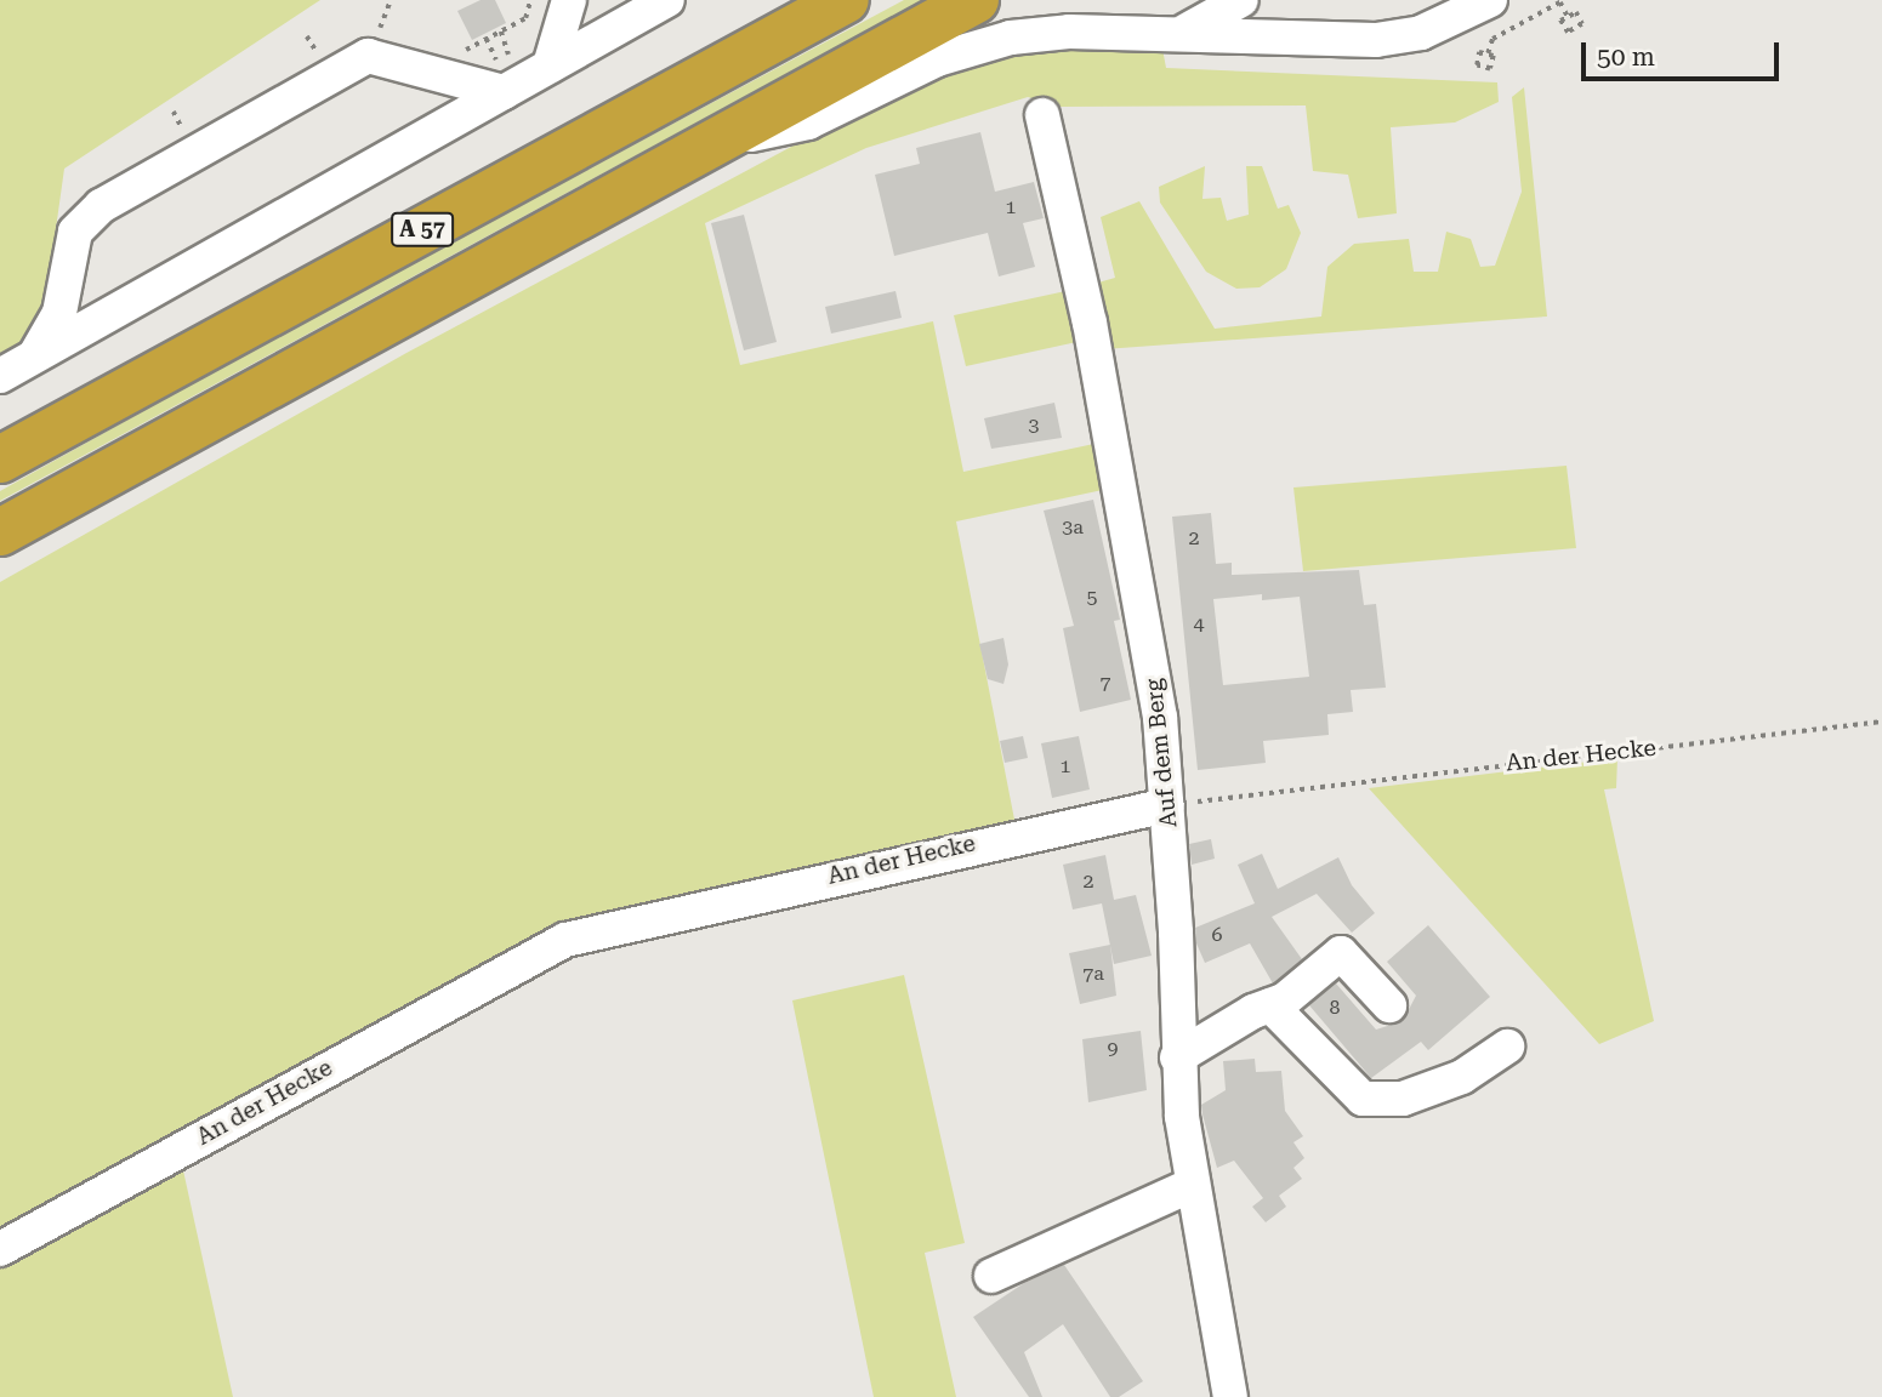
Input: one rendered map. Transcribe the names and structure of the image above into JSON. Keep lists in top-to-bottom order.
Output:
{
  "streets": {
    "highway": ["A 57"],
    "street": ["Auf dem Berg", "An der Hecke"]
  },
  "crossings": [
    ["Auf dem Berg", "An der Hecke"]
  ],
  "house_numbers": [
    "1",
    "3",
    "3a",
    "2",
    "5",
    "4",
    "7",
    "1",
    "2",
    "6",
    "7a",
    "8",
    "9"
  ],
  "scale_bar": "50 m"
}
